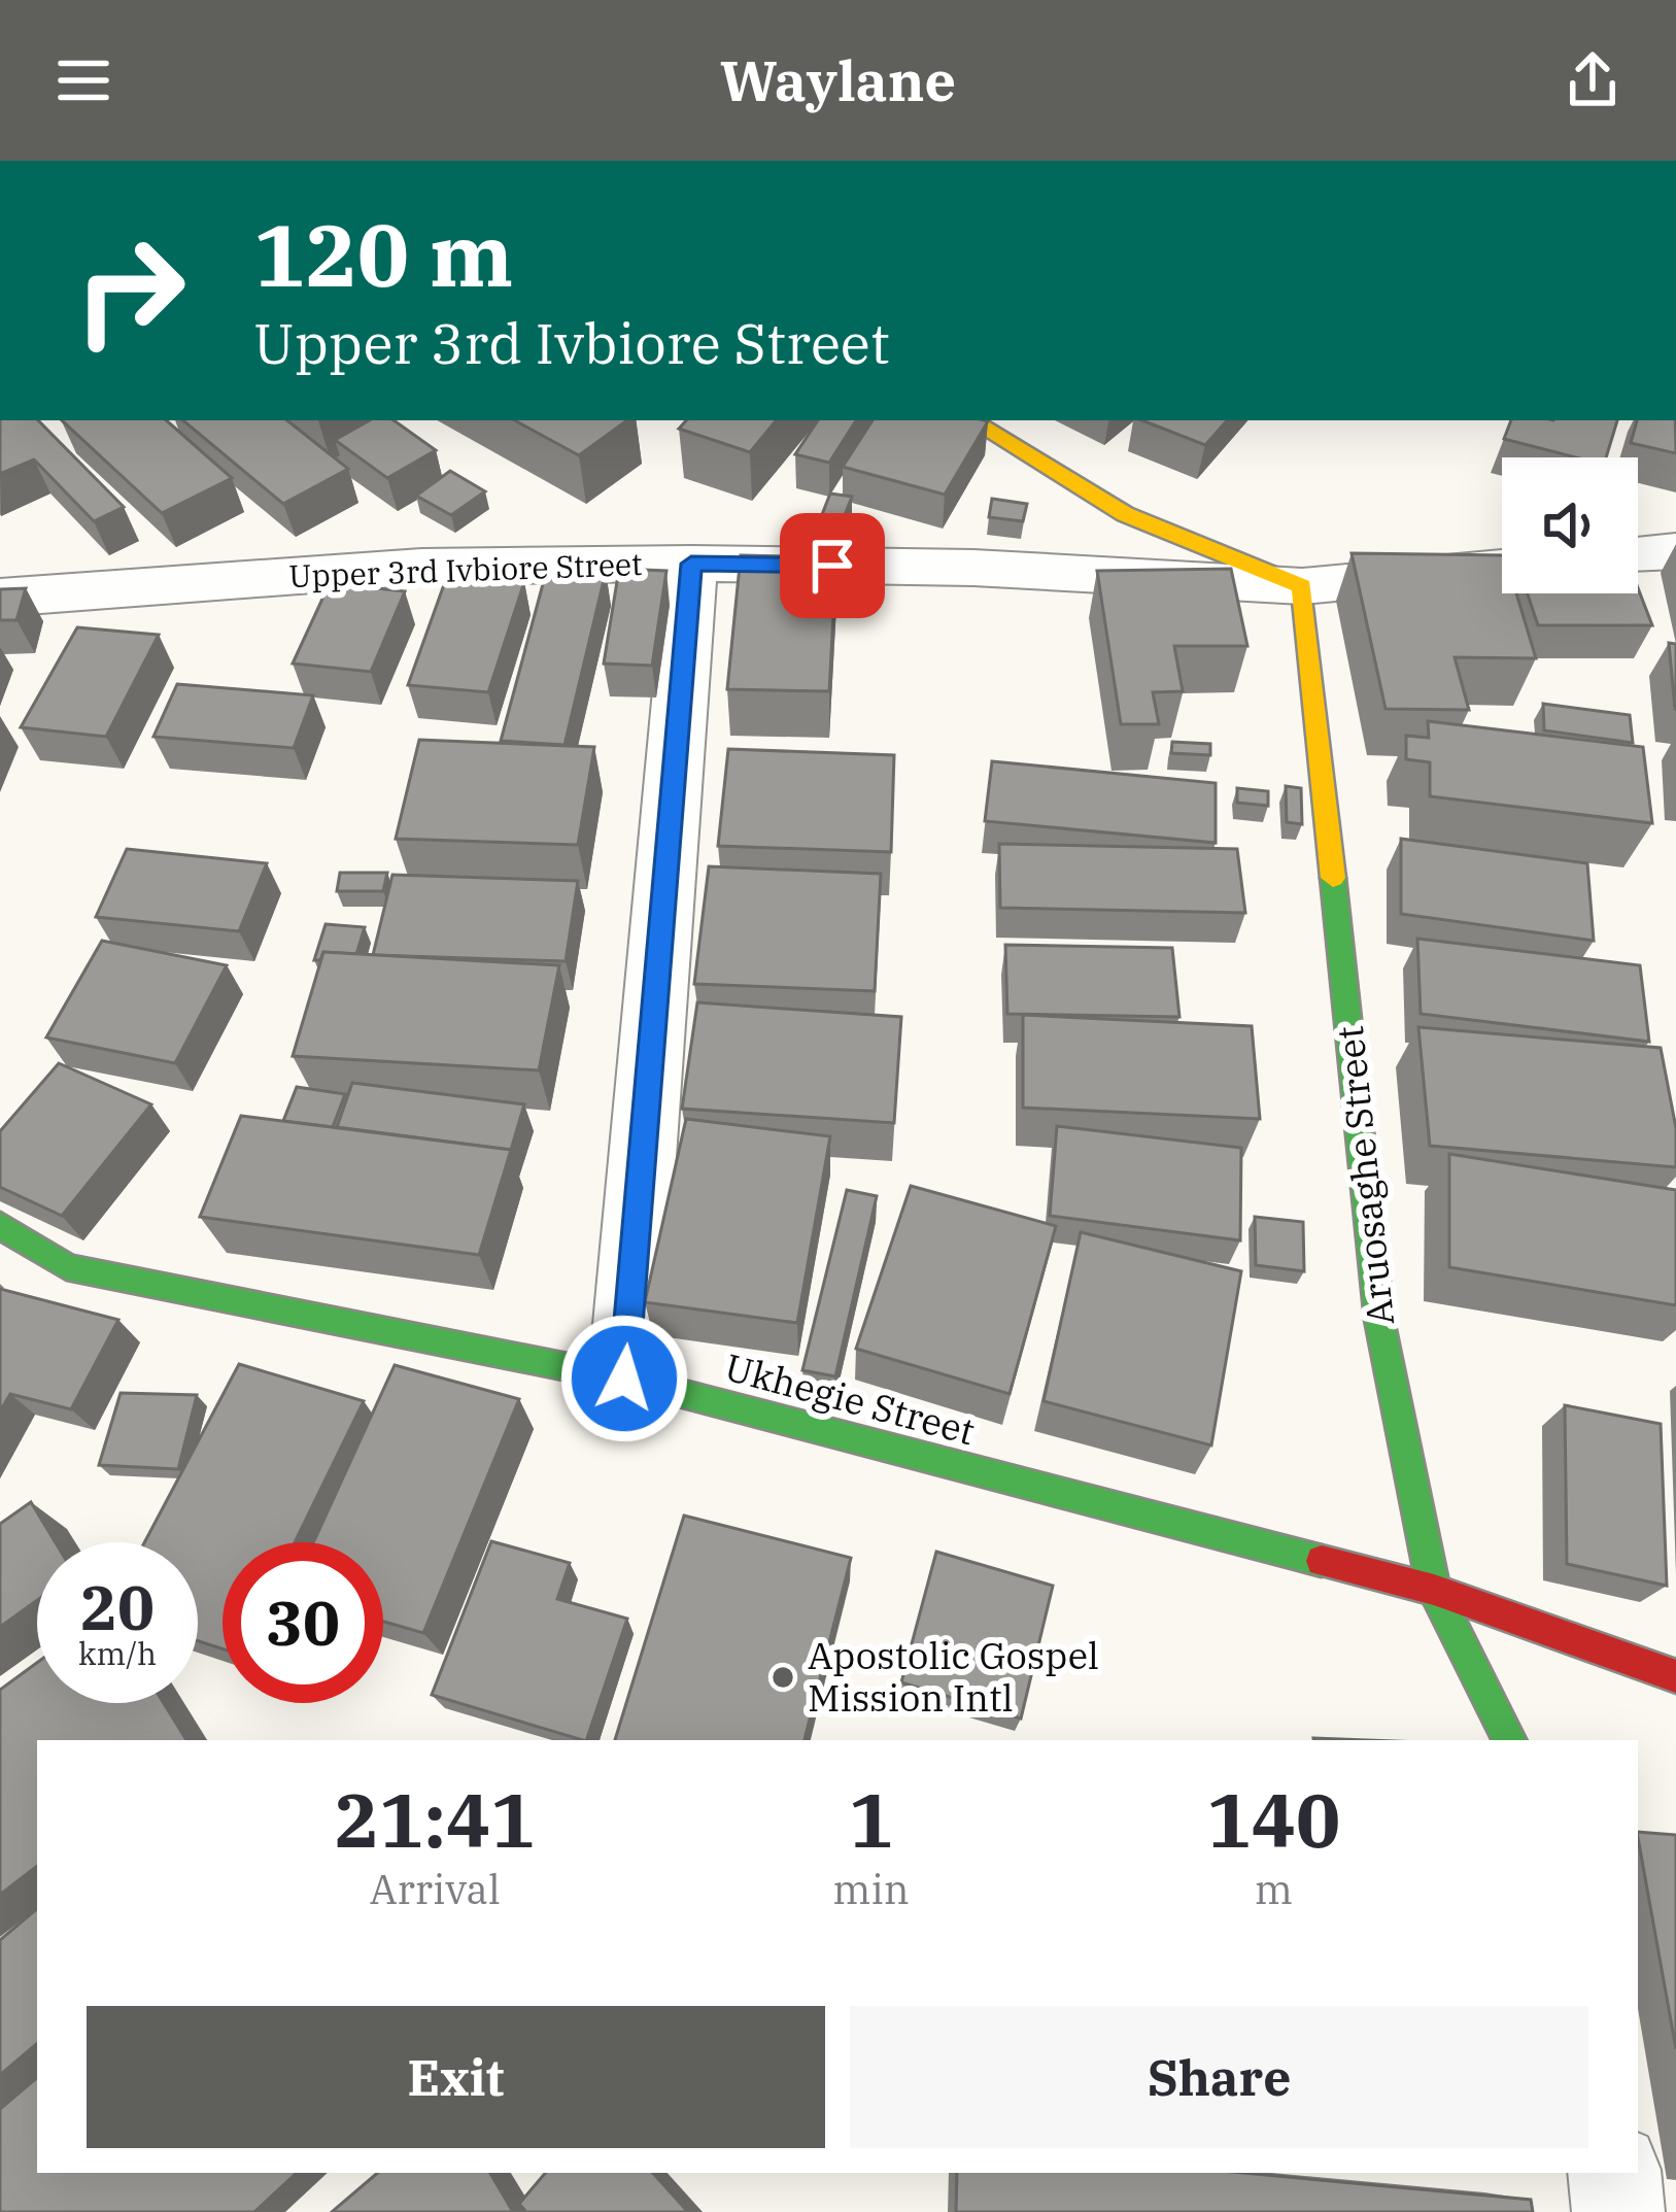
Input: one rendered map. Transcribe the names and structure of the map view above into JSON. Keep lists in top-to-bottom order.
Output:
{
  "streets": {
    "street": ["Upper 3rd Ivbiore Street", "Aruosaghe Street", "Ukhegie Street"]
  },
  "crossings": [
    ["Upper 3rd Ivbiore Street", "Aruosaghe Street"],
    ["Aruosaghe Street", "Ukhegie Street"]
  ],
  "places": ["Apostolic Gospel Mission Intl"],
  "page": {
    "header": "Waylane",
    "turn": ["120 m", "Upper 3rd Ivbiore Street"],
    "speed": "20 km/h",
    "limit": "30",
    "eta": [
      "21:41",
      "Arrival",
      "1",
      "min",
      "140",
      "m"
    ],
    "buttons": ["Exit", "Share"]
  }
}
